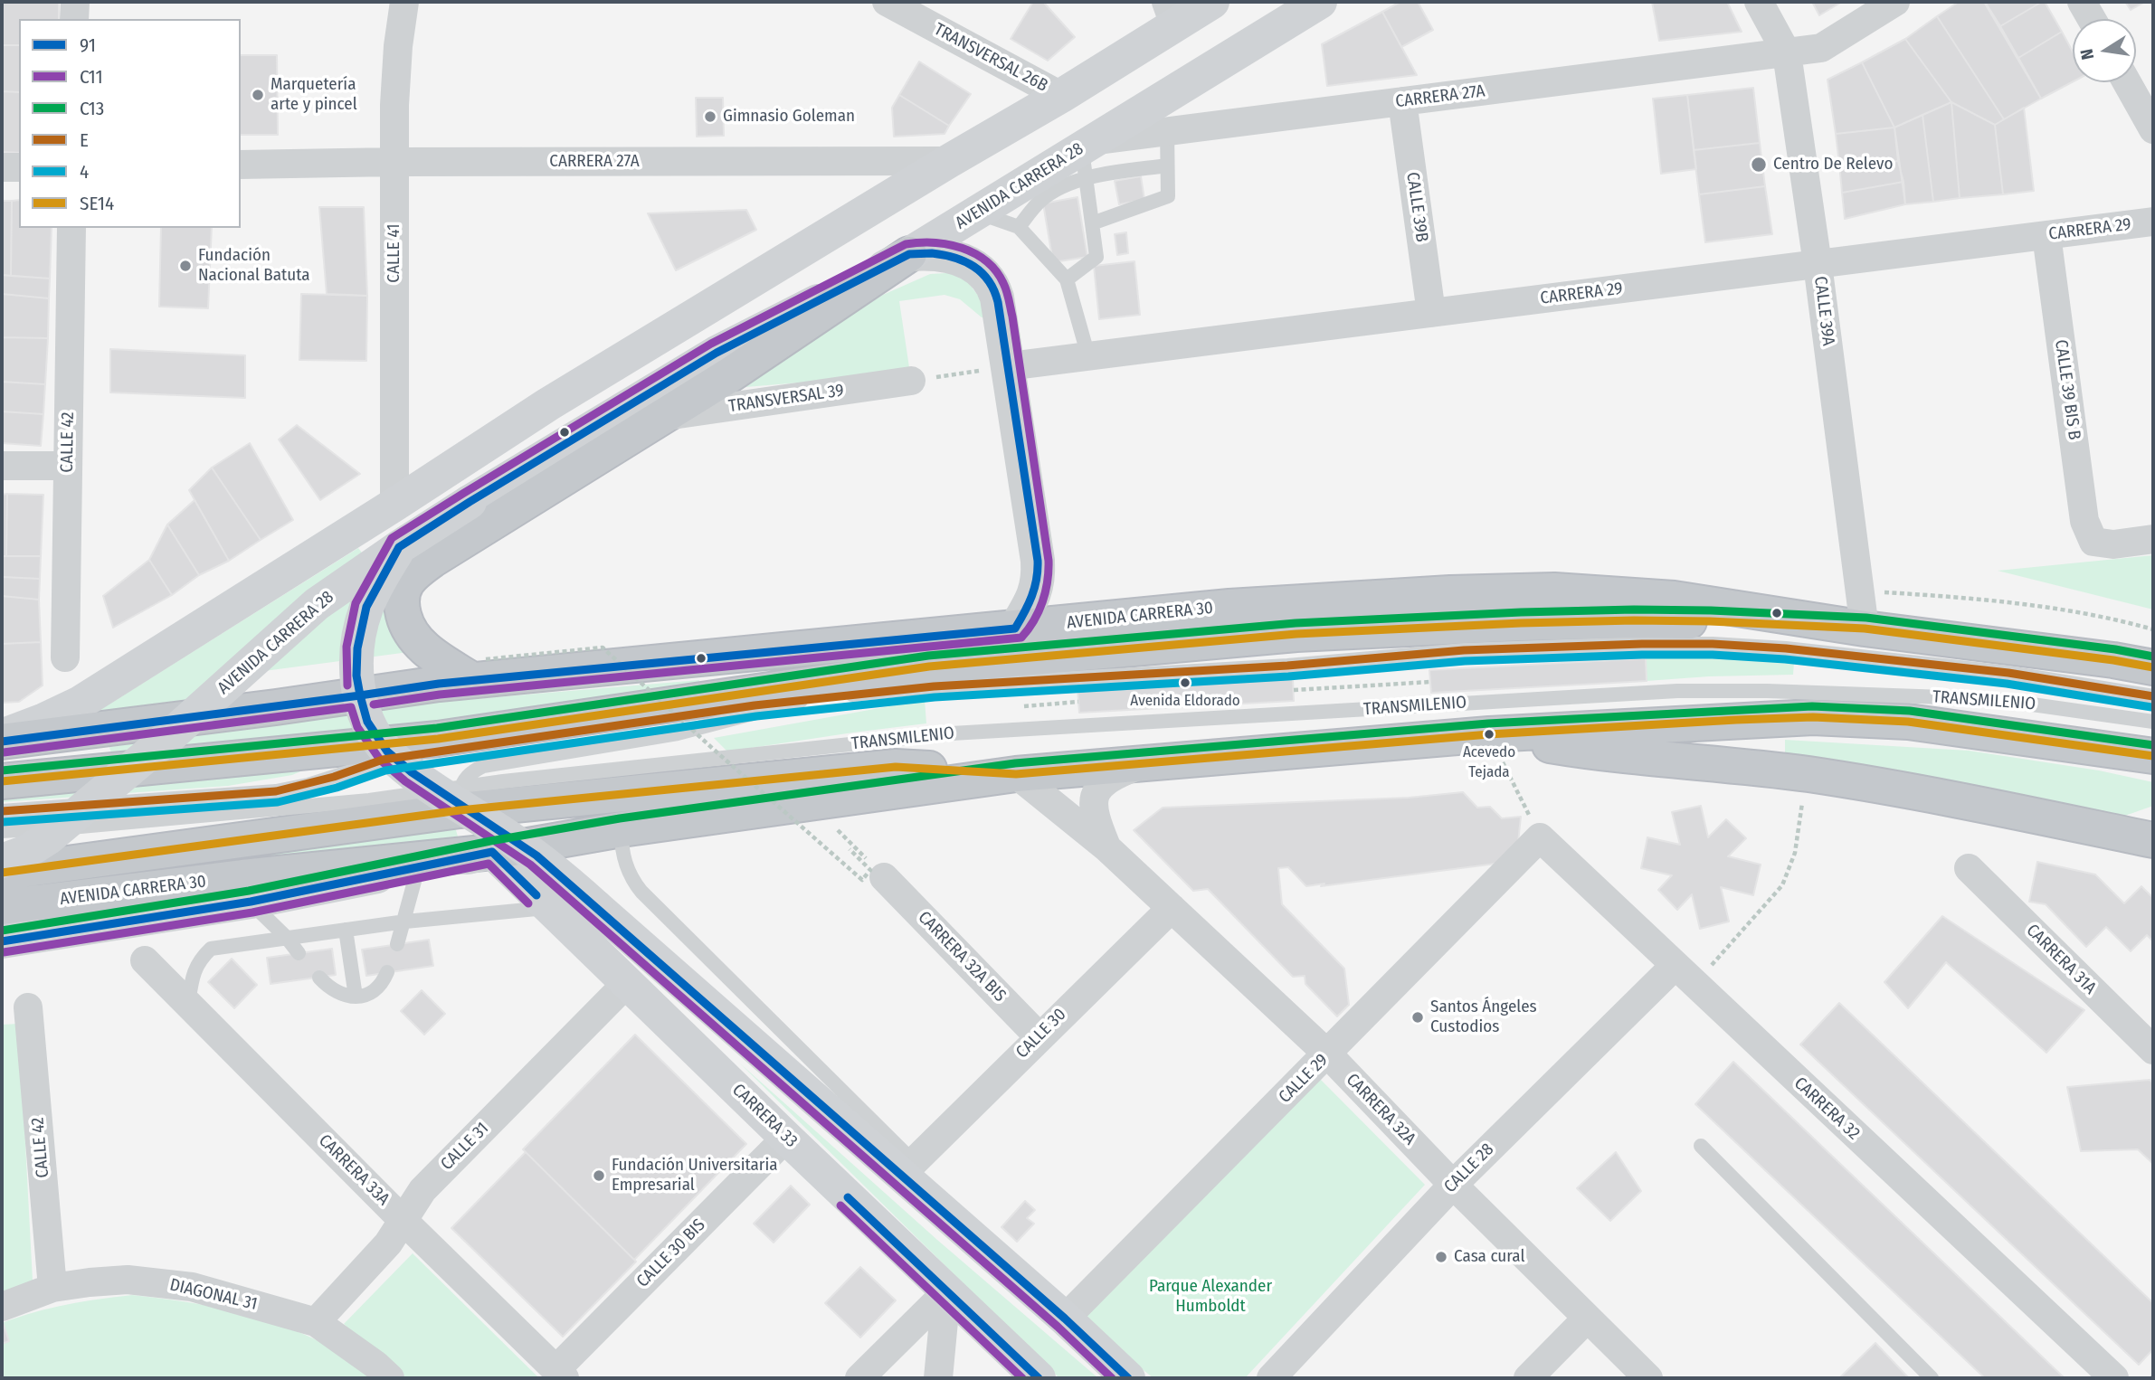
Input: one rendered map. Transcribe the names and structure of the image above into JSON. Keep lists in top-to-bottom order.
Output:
{
  "streets": {
    "highway": ["AVENIDA CARRERA 30"],
    "main road": ["AVENIDA CARRERA 28", "CARRERA 33"],
    "street": [
      "TRANSVERSAL 26B",
      "CARRERA 27A",
      "CALLE 39B",
      "CARRERA 29",
      "CALLE 41",
      "CALLE 39A",
      "CALLE 39 BIS B",
      "TRANSVERSAL 39",
      "CALLE 42",
      "CARRERA 32A BIS",
      "CARRERA 31A",
      "CALLE 30",
      "CALLE 29",
      "CARRERA 32",
      "CARRERA 32A",
      "CALLE 31",
      "CALLE 28",
      "CARRERA 33A",
      "CALLE 30 BIS",
      "DIAGONAL 31"
    ],
    "lane": ["TRANSMILENIO"]
  },
  "crossings": [
    ["CARRERA 27A", "AVENIDA CARRERA 28"],
    ["CARRERA 27A", "CALLE 39B"],
    ["CARRERA 27A", "CALLE 41"],
    ["CARRERA 27A", "CALLE 39A"],
    ["CALLE 39B", "CARRERA 29"],
    ["CARRERA 29", "CALLE 39A"],
    ["CARRERA 29", "CALLE 39 BIS B"],
    ["CALLE 39A", "AVENIDA CARRERA 30"],
    ["CALLE 42", "DIAGONAL 31"],
    ["AVENIDA CARRERA 30", "TRANSMILENIO"],
    ["AVENIDA CARRERA 30", "CARRERA 32A"],
    ["AVENIDA CARRERA 30", "CARRERA 33"],
    ["CARRERA 32A BIS", "CALLE 30"],
    ["CALLE 30", "CARRERA 32A"],
    ["CALLE 29", "CARRERA 32"],
    ["CALLE 29", "CARRERA 32A"],
    ["CARRERA 32", "CALLE 28"],
    ["CARRERA 32A", "CALLE 28"],
    ["CARRERA 33", "CALLE 31"],
    ["CARRERA 33", "CALLE 30 BIS"],
    ["CALLE 31", "CARRERA 33A"],
    ["CALLE 31", "DIAGONAL 31"],
    ["CARRERA 33A", "CALLE 30 BIS"]
  ],
  "parks": ["Parque Alexander Humboldt"],
  "places": [
    "Marquetería arte y pincel",
    "Gimnasio Goleman",
    "Centro De Relevo",
    "Fundación Nacional Batuta",
    "Avenida Eldorado",
    "Acevedo Tejada",
    "Santos Ángeles Custodios",
    "Fundación Universitaria Empresarial",
    "Casa cural"
  ],
  "lines": [
    "transit line C11",
    "transit line 91",
    "transit line C13",
    "transit line SE14",
    "transit line E",
    "transit line 4"
  ],
  "legend": [
    "91",
    "C11",
    "C13",
    "E",
    "4",
    "SE14"
  ],
  "north": "left"
}
